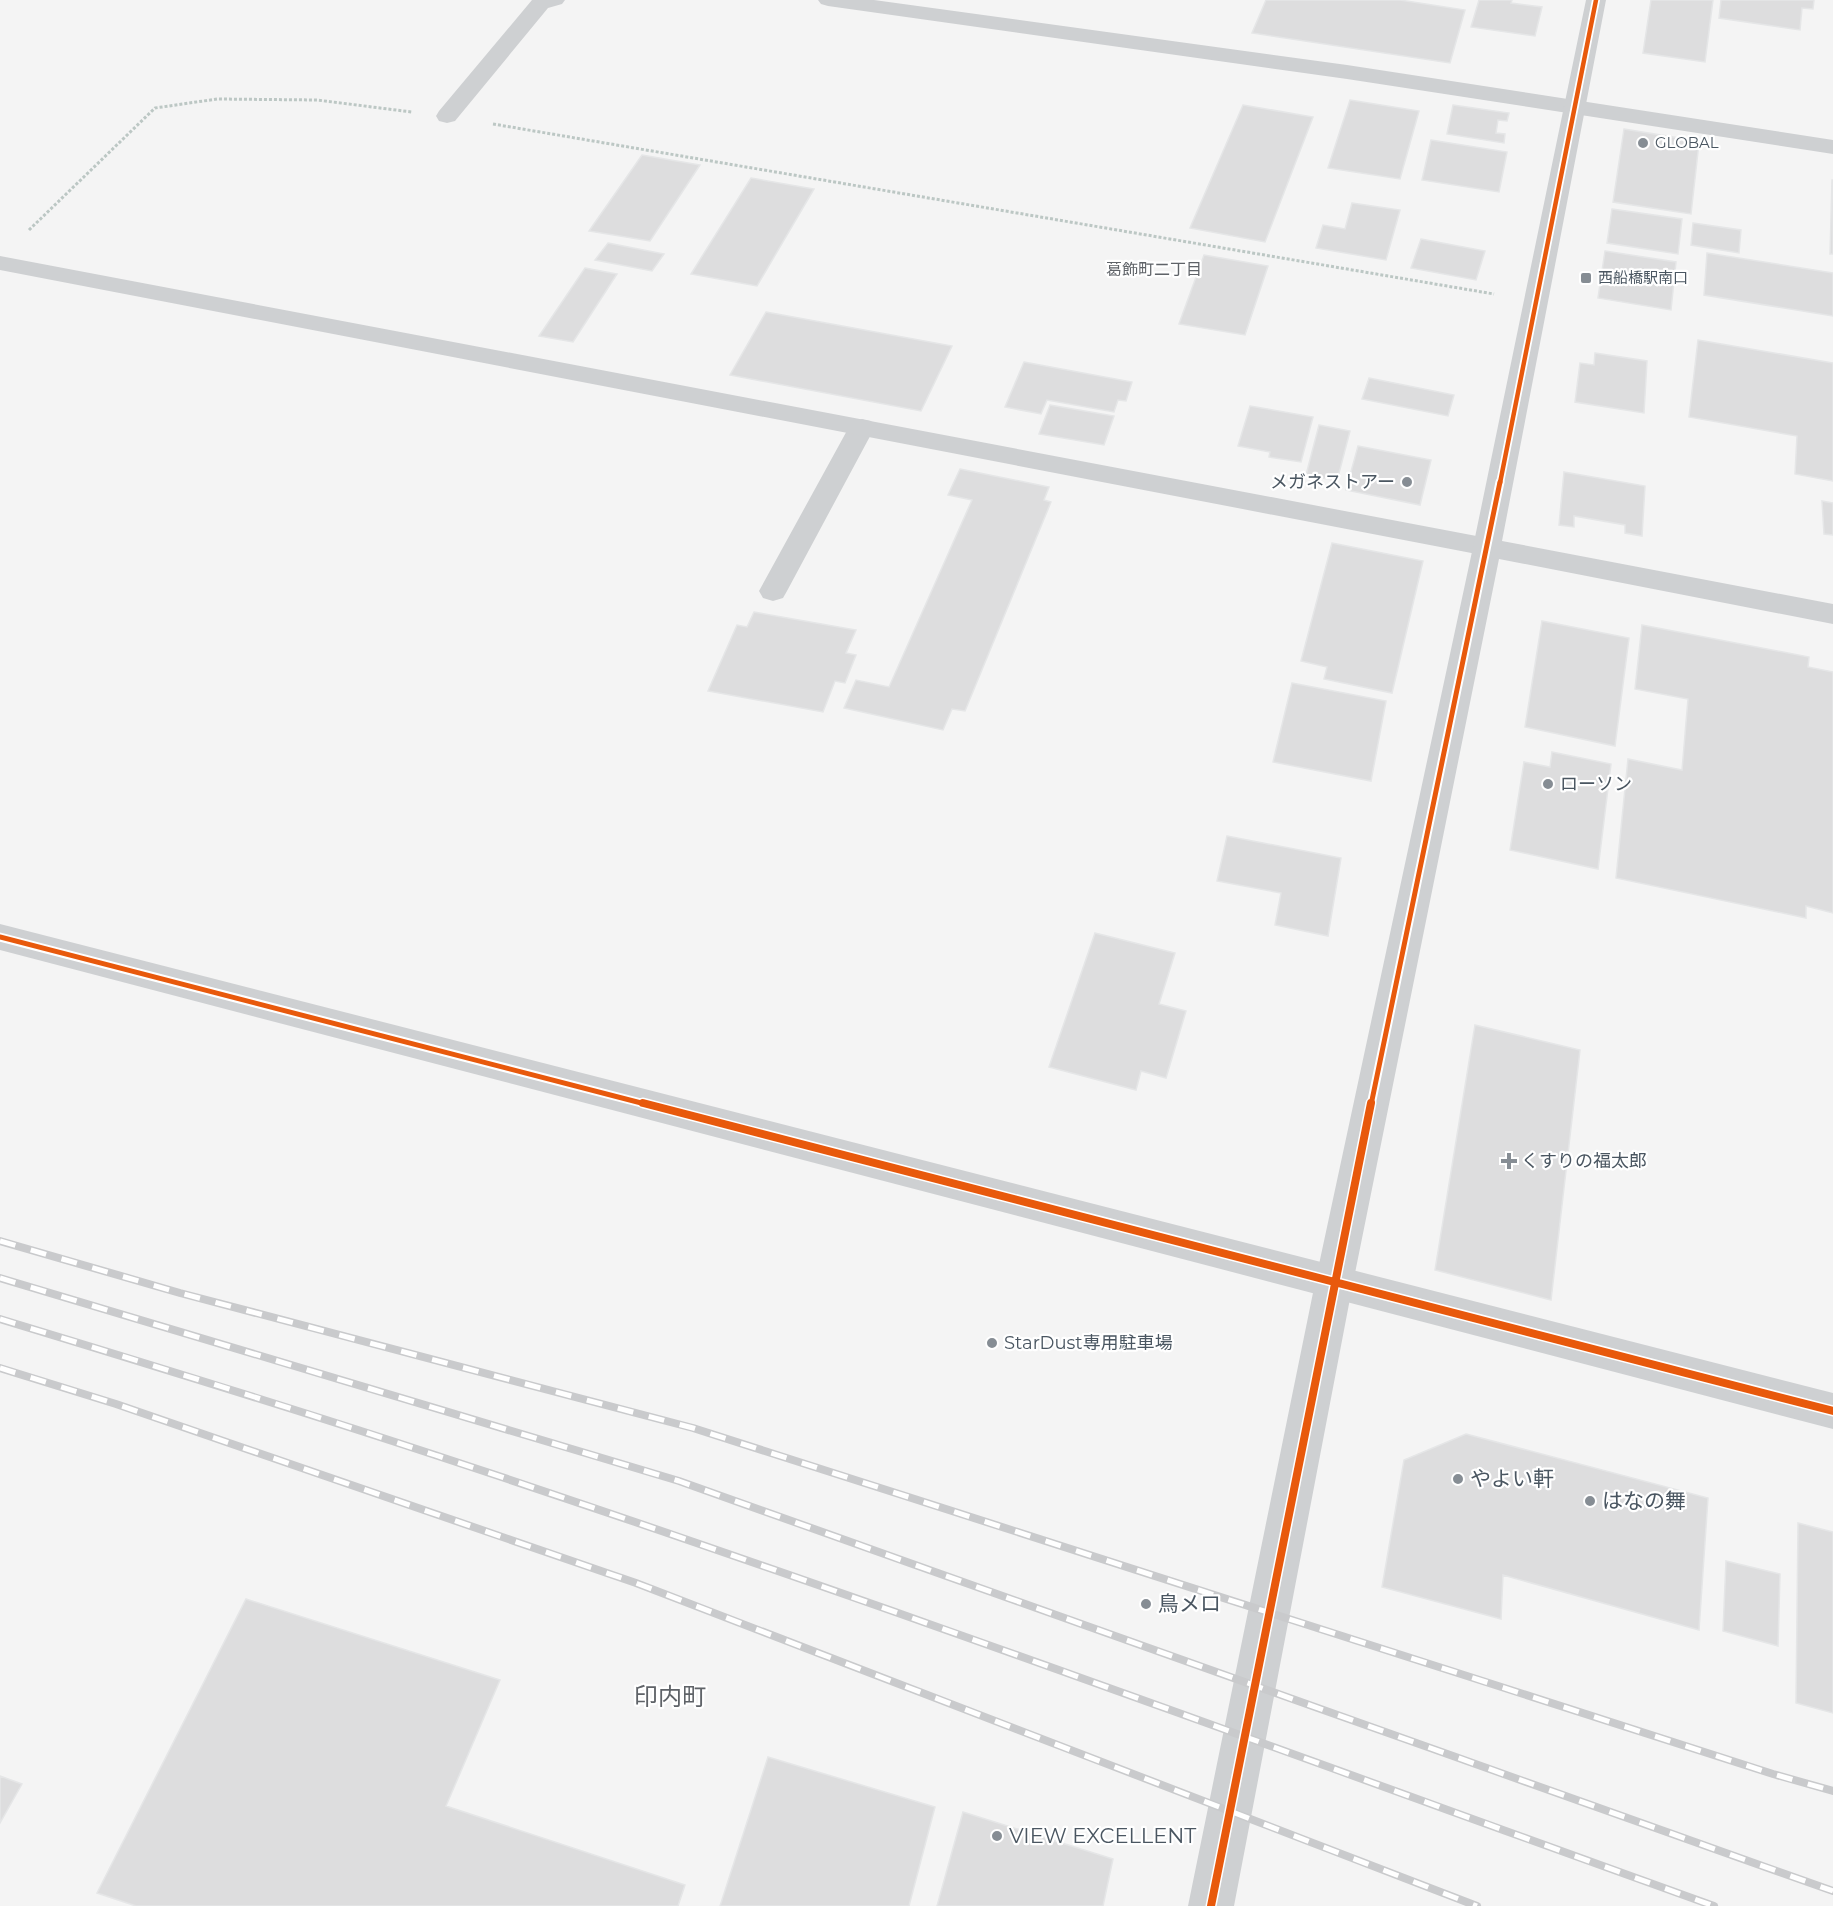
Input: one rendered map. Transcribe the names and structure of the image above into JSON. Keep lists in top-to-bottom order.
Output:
{
  "districts": ["葛飾町二丁目", "印内町"],
  "places": {
    "other": [
      "GLOBAL",
      "メガネストアー",
      "ローソン",
      "StarDust専用駐車場",
      "やよい軒",
      "はなの舞",
      "鳥メロ",
      "VIEW EXCELLENT"
    ],
    "transit": ["西船橋駅南口"],
    "health": ["くすりの福太郎"]
  }
}
